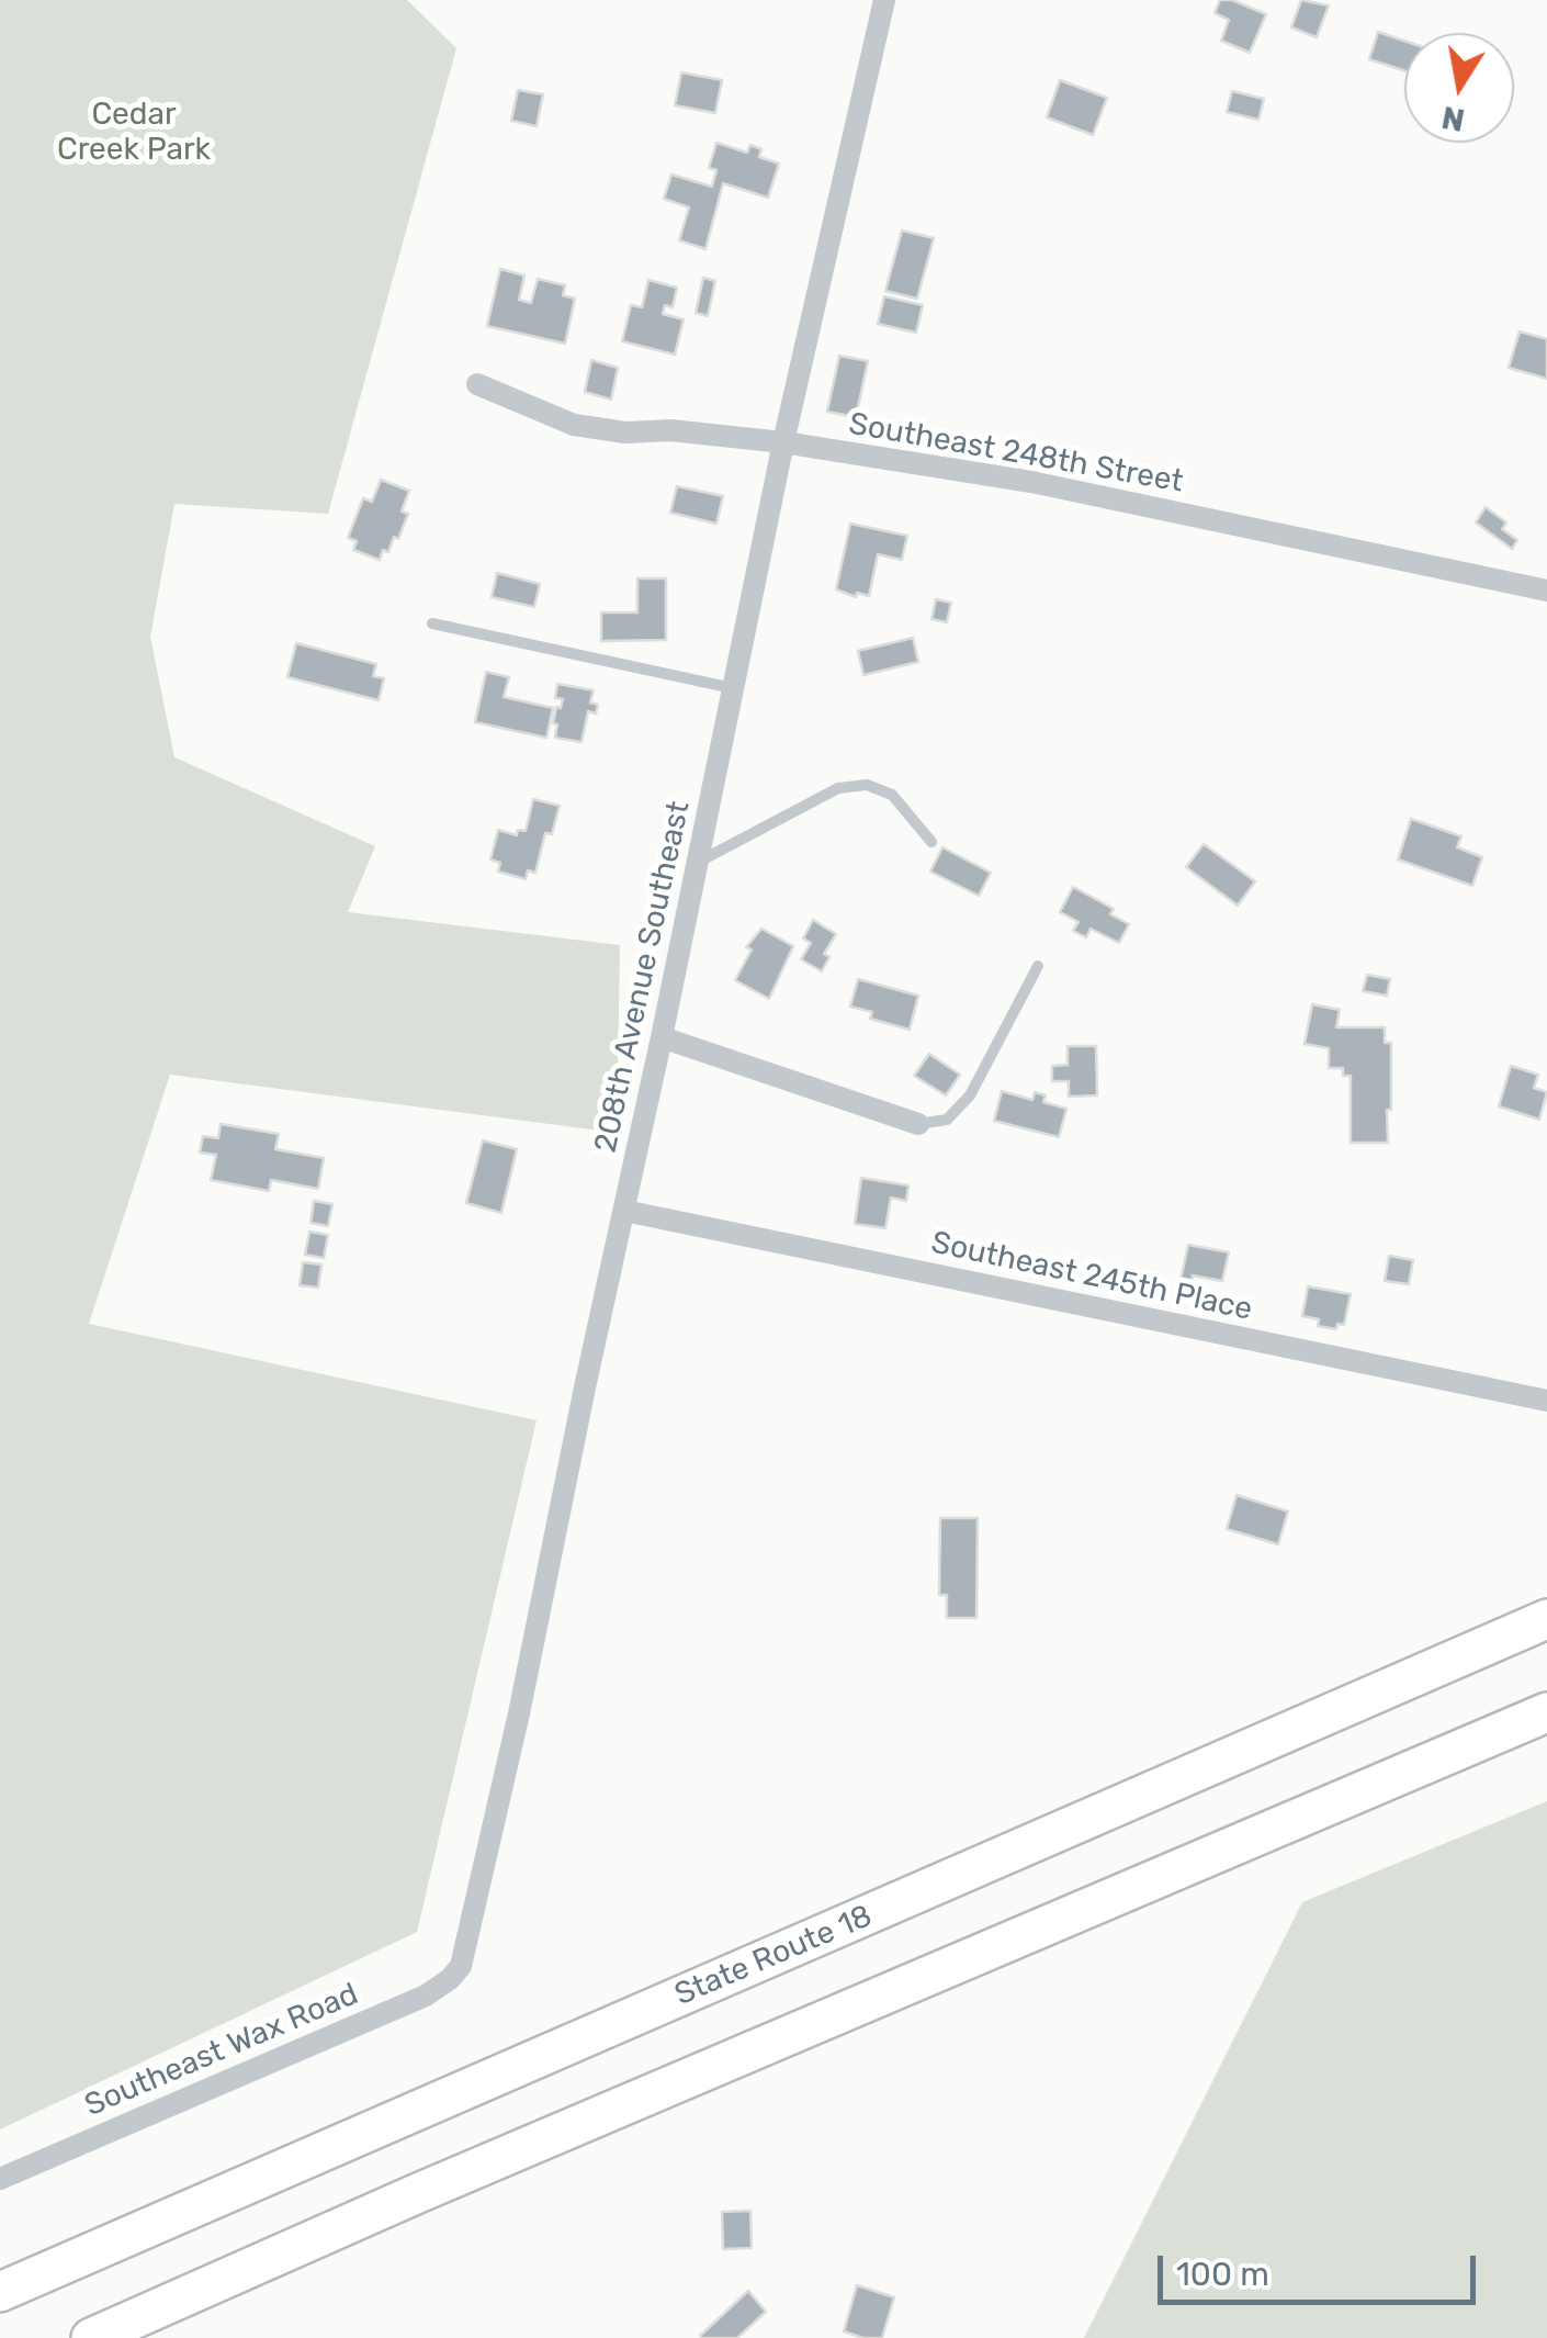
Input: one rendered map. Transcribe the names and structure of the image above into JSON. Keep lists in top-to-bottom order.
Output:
{
  "streets": {
    "highway": ["State Route 18"],
    "street": [
      "Southeast 248th Street",
      "208th Avenue Southeast",
      "Southeast 245th Place",
      "Southeast Wax Road"
    ]
  },
  "crossings": [
    ["Southeast 248th Street", "208th Avenue Southeast"],
    ["208th Avenue Southeast", "Southeast 245th Place"],
    ["208th Avenue Southeast", "Southeast Wax Road"]
  ],
  "parks": ["Cedar Creek Park"],
  "scale_bar": "100 m",
  "north": "bottom"
}
